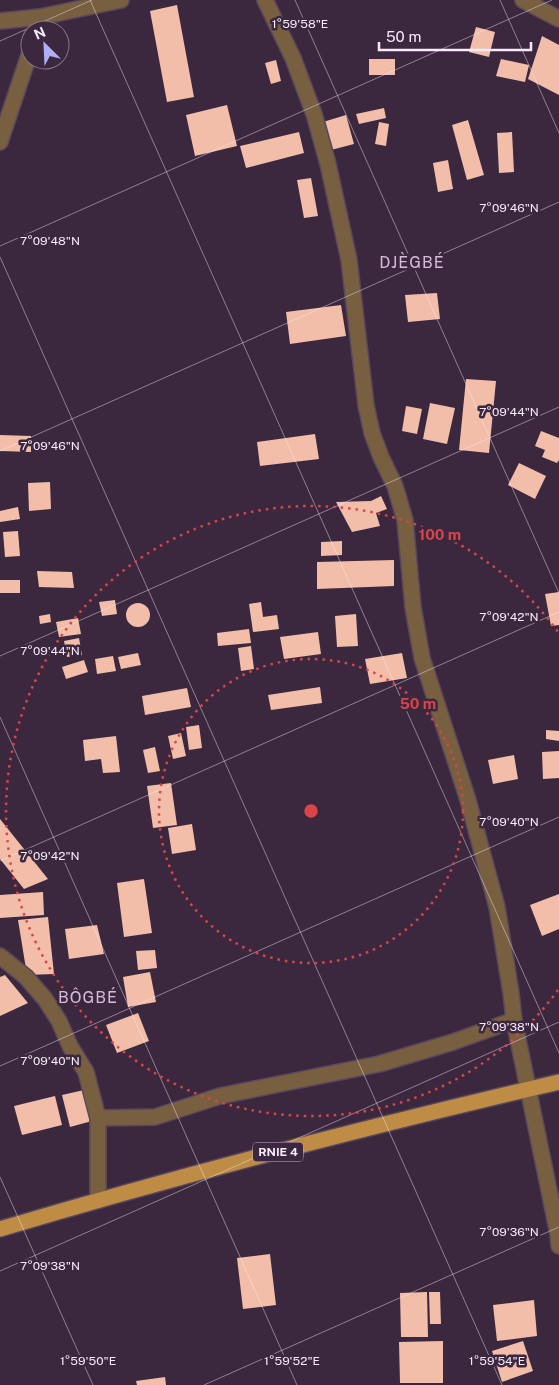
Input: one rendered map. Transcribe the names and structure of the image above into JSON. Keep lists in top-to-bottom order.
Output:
{
  "streets": {
    "main road": ["RNIE 4"]
  },
  "districts": ["DJÈGBÉ", "BÔGBÉ"],
  "scale_bar": "50 m",
  "north": "top left",
  "coordinates": [
    "1°59'58\"E",
    "7°09'46\"N",
    "7°09'48\"N",
    "7°09'44\"N",
    "7°09'42\"N",
    "7°09'40\"N",
    "7°09'38\"N",
    "7°09'36\"N",
    "1°59'50\"E",
    "1°59'52\"E",
    "1°59'54\"E"
  ],
  "rings": ["100 m", "50 m"]
}
